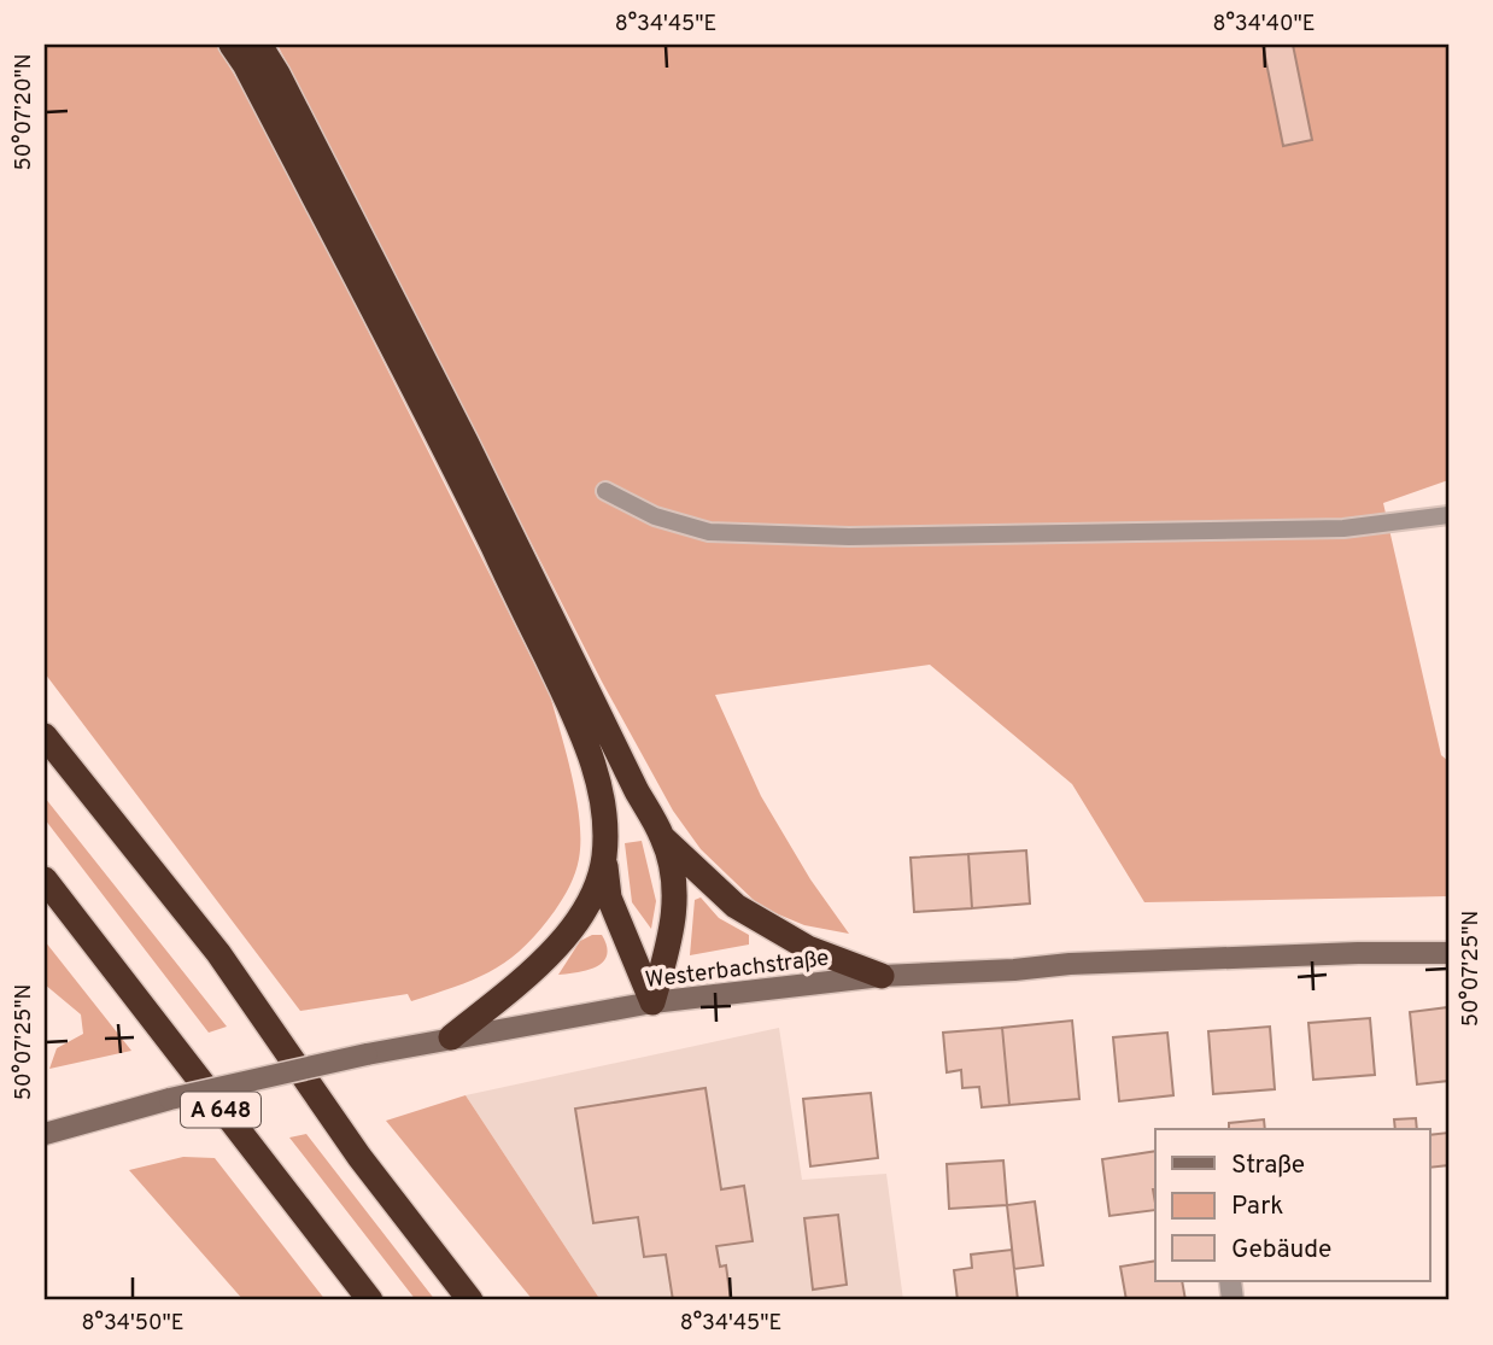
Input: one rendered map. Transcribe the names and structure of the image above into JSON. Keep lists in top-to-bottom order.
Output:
{
  "streets": {
    "highway": ["A 648"],
    "main road": ["Westerbachstraße"]
  },
  "legend": ["Straße", "Park", "Gebäude"],
  "coordinates": [
    "8°34'45\"E",
    "8°34'40\"E",
    "50°07'20\"N",
    "50°07'25\"N",
    "8°34'50\"E"
  ]
}
